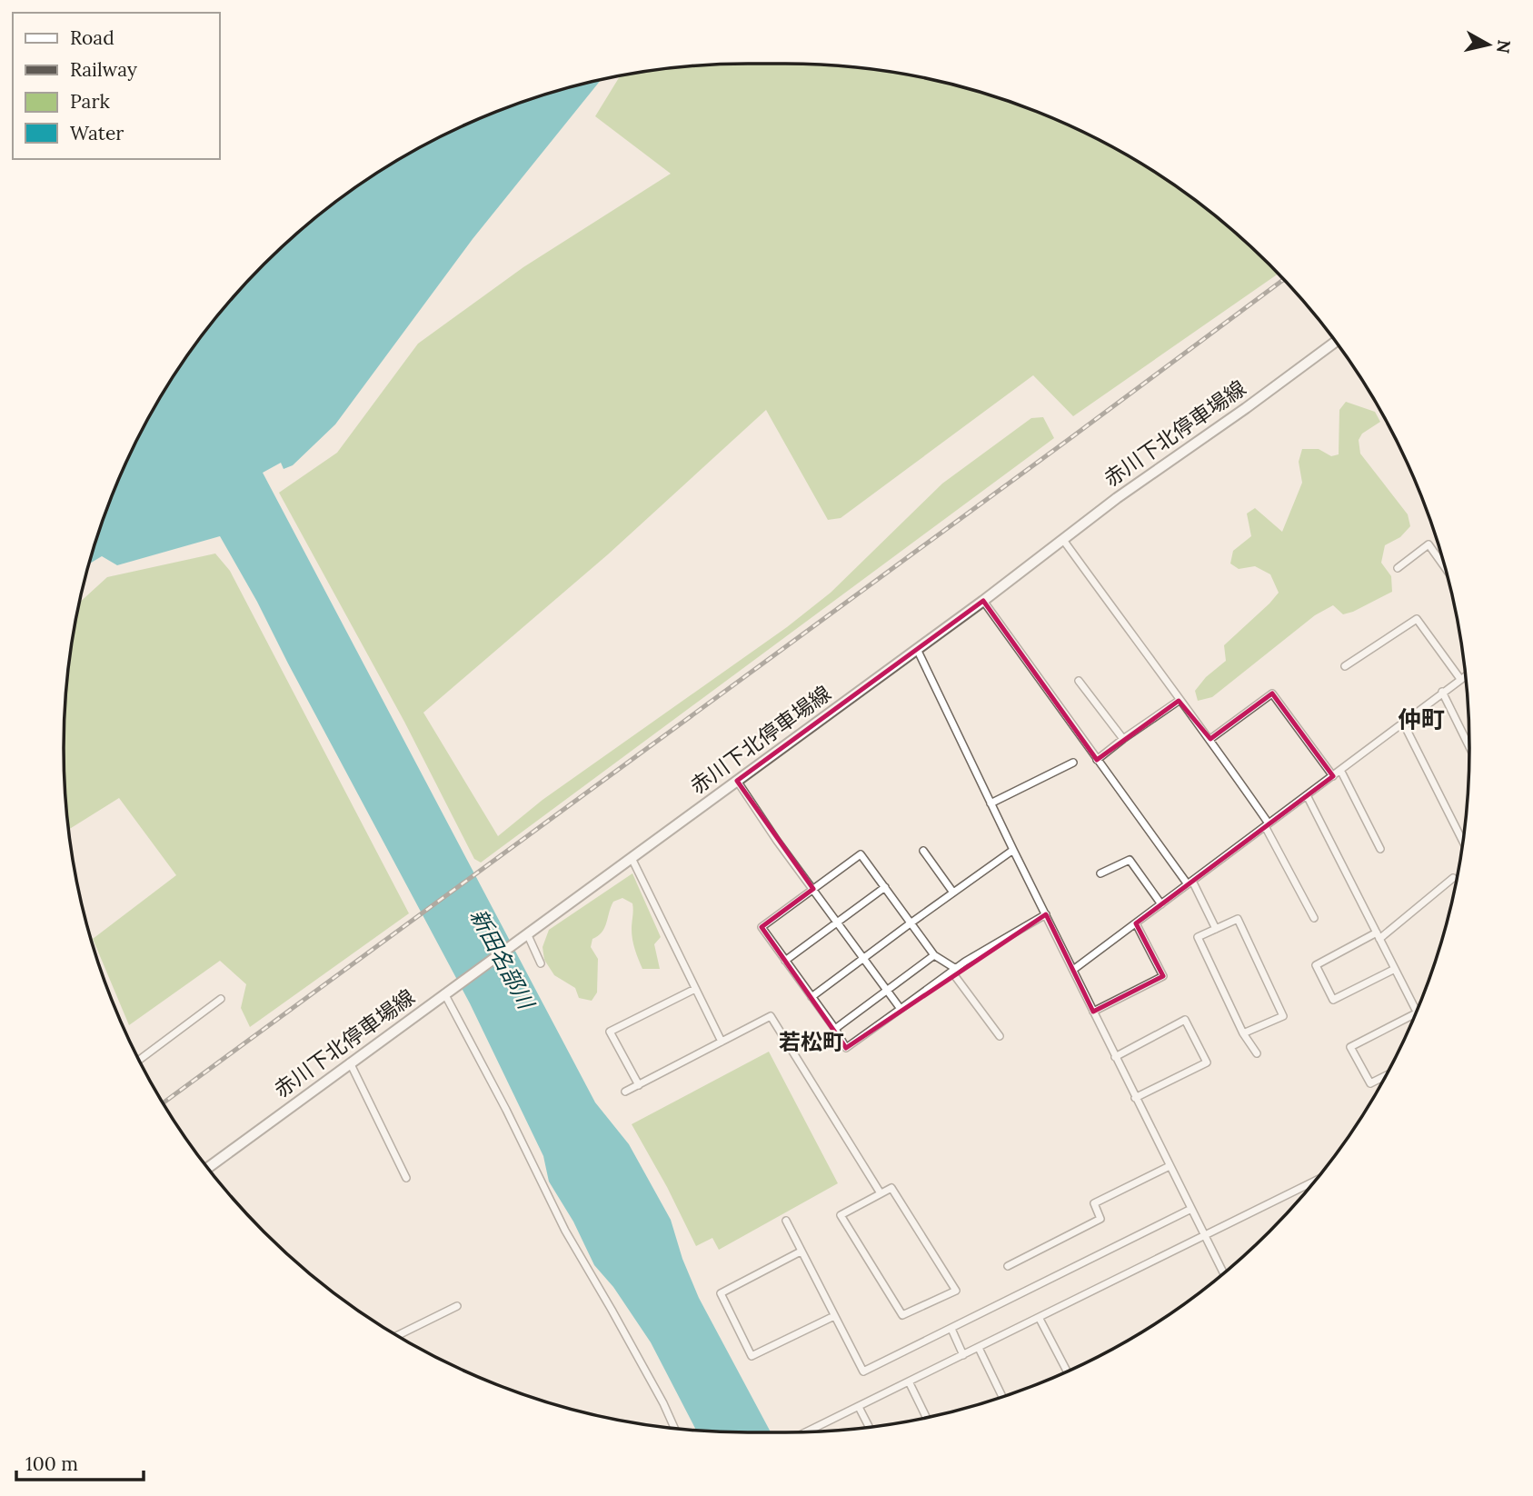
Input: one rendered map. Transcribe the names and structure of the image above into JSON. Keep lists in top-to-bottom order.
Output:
{
  "streets": {
    "main road": ["赤川下北停車場線"]
  },
  "districts": ["仲町", "若松町"],
  "water": ["新田名部川"],
  "legend": [
    "Road",
    "Railway",
    "Park",
    "Water"
  ],
  "scale_bar": "100 m",
  "north": "right"
}
